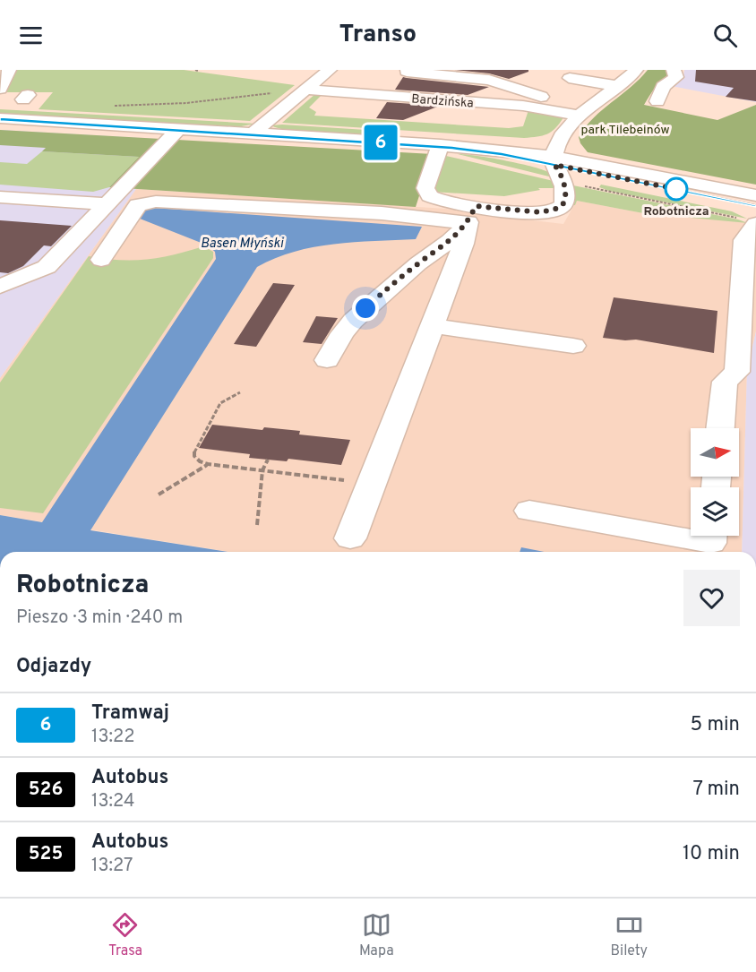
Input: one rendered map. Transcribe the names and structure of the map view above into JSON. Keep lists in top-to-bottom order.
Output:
{
  "streets": {
    "street": ["Bardzińska"]
  },
  "water": ["Basen Młyński"],
  "parks": ["park Tilebeinów"],
  "places": ["Robotnicza"],
  "lines": ["tram line 6"],
  "north": "right",
  "page": {
    "header": "Transo",
    "on_map": "6",
    "heading": [
      ["Robotnicza", "Pieszo · 3 min · 240 m"],
      "Odjazdy"
    ],
    "list": [
      {
        "mark": "6",
        "name": "Tramwaj",
        "note": "13:22",
        "value": "5 min"
      },
      {
        "mark": "526",
        "name": "Autobus",
        "note": "13:24",
        "value": "7 min"
      },
      {
        "mark": "525",
        "name": "Autobus",
        "note": "13:27",
        "value": "10 min"
      }
    ],
    "tabs": ["Trasa", "Mapa", "Bilety"]
  }
}
